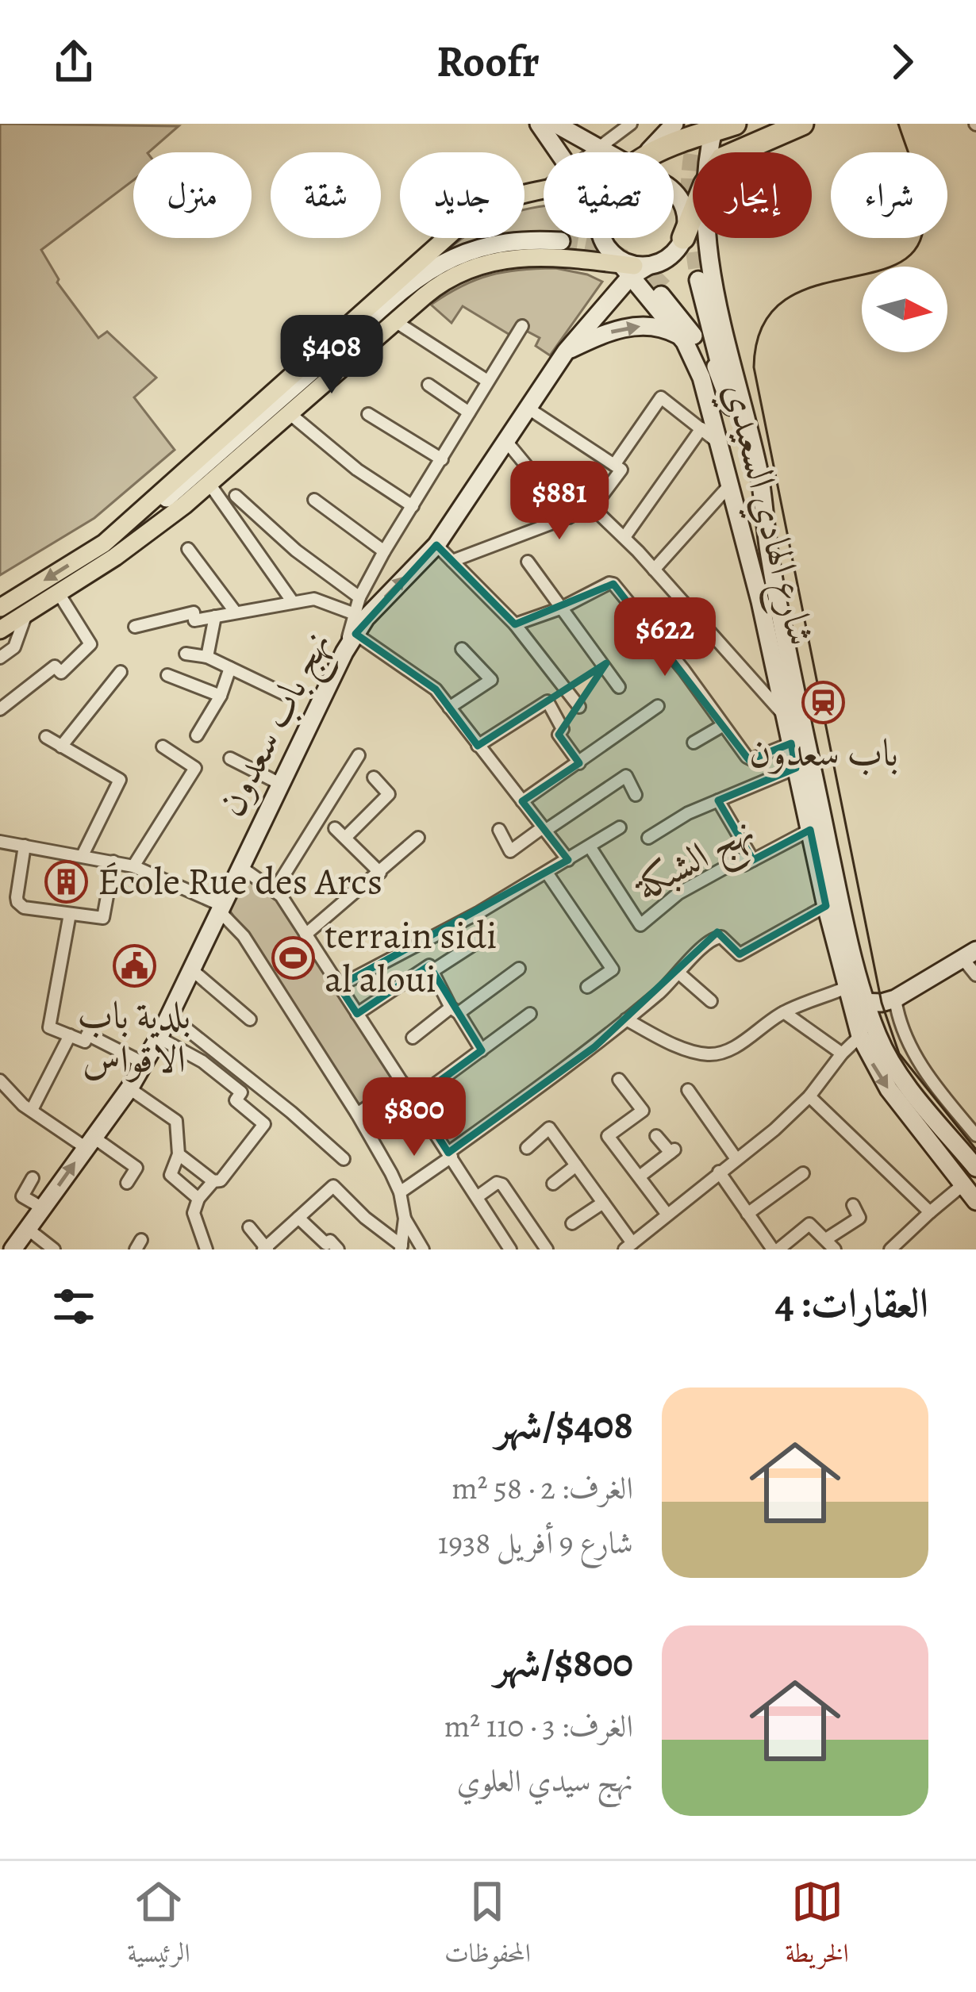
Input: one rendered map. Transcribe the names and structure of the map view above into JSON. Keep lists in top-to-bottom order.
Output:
{
  "streets": {
    "main road": ["شارع الهادي السعيدي", "نهج باب سعدون"],
    "street": ["نهج الشبكة"]
  },
  "crossings": [
    ["شارع الهادي السعيدي", "نهج باب سعدون"],
    ["شارع الهادي السعيدي", "نهج الشبكة"]
  ],
  "places": {
    "station": ["باب سعدون"],
    "building": ["École Rue des Arcs"],
    "sports": ["terrain sidi al aloui"],
    "public building": ["بلدية باب الاقواس"]
  },
  "north": "right",
  "page": {
    "header": "Roofr",
    "chip": [
      "شراء",
      "إيجار",
      "تصفية",
      "جديد",
      "شقة",
      "منزل"
    ],
    "price": [
      "$408",
      "$881",
      "$622",
      "$800"
    ],
    "heading": "العقارات: 4",
    "list": [
      {
        "name": "$408/شهر",
        "note": "الغرف: 2 · 58 m² · شارع 9 أفريل 1938"
      },
      {
        "name": "$800/شهر",
        "note": "الغرف: 3 · 110 m² · نهج سيدي العلوي"
      }
    ],
    "tabs": ["الخريطة", "المحفوظات", "الرئيسية"]
  }
}
